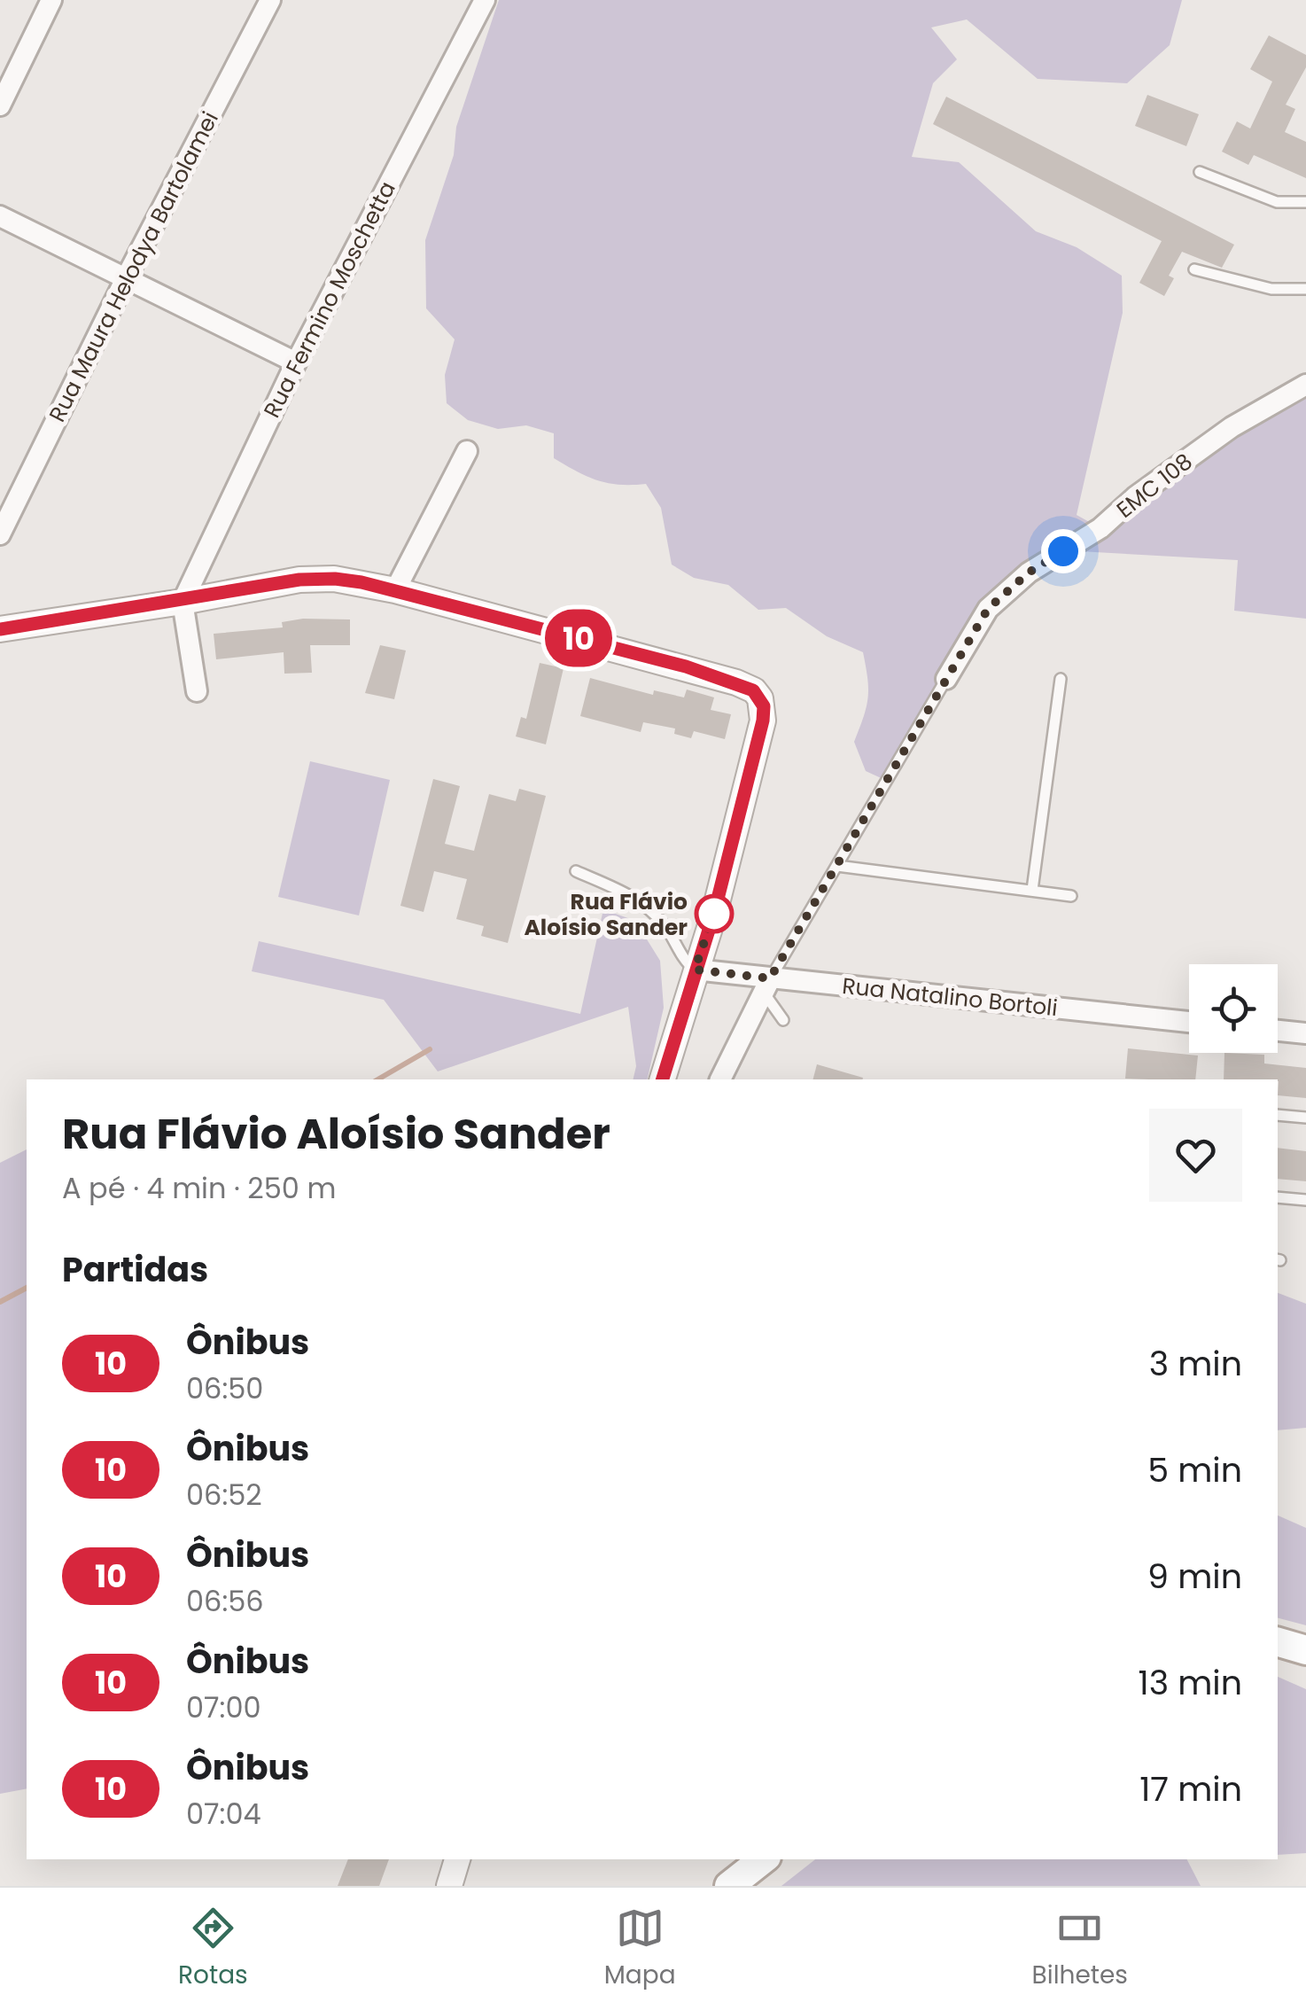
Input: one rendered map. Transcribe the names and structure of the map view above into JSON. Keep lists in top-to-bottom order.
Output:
{
  "streets": {
    "street": [
      "Rua Maura Helodya Bartolamei",
      "Rua Fermino Moschetta",
      "EMC 108",
      "Rua Natalino Bortoli"
    ]
  },
  "places": ["Rua Flávio Aloísio Sander"],
  "lines": ["bus line 10"],
  "page": {
    "on_map": "10",
    "heading": [
      ["Rua Flávio Aloísio Sander", "A pé · 4 min · 250 m"],
      "Partidas"
    ],
    "list": [
      {
        "mark": "10",
        "name": "Ônibus",
        "note": "06:50",
        "value": "3 min"
      },
      {
        "mark": "10",
        "name": "Ônibus",
        "note": "06:52",
        "value": "5 min"
      },
      {
        "mark": "10",
        "name": "Ônibus",
        "note": "06:56",
        "value": "9 min"
      },
      {
        "mark": "10",
        "name": "Ônibus",
        "note": "07:00",
        "value": "13 min"
      },
      {
        "mark": "10",
        "name": "Ônibus",
        "note": "07:04",
        "value": "17 min"
      }
    ],
    "tabs": ["Rotas", "Mapa", "Bilhetes"]
  }
}
